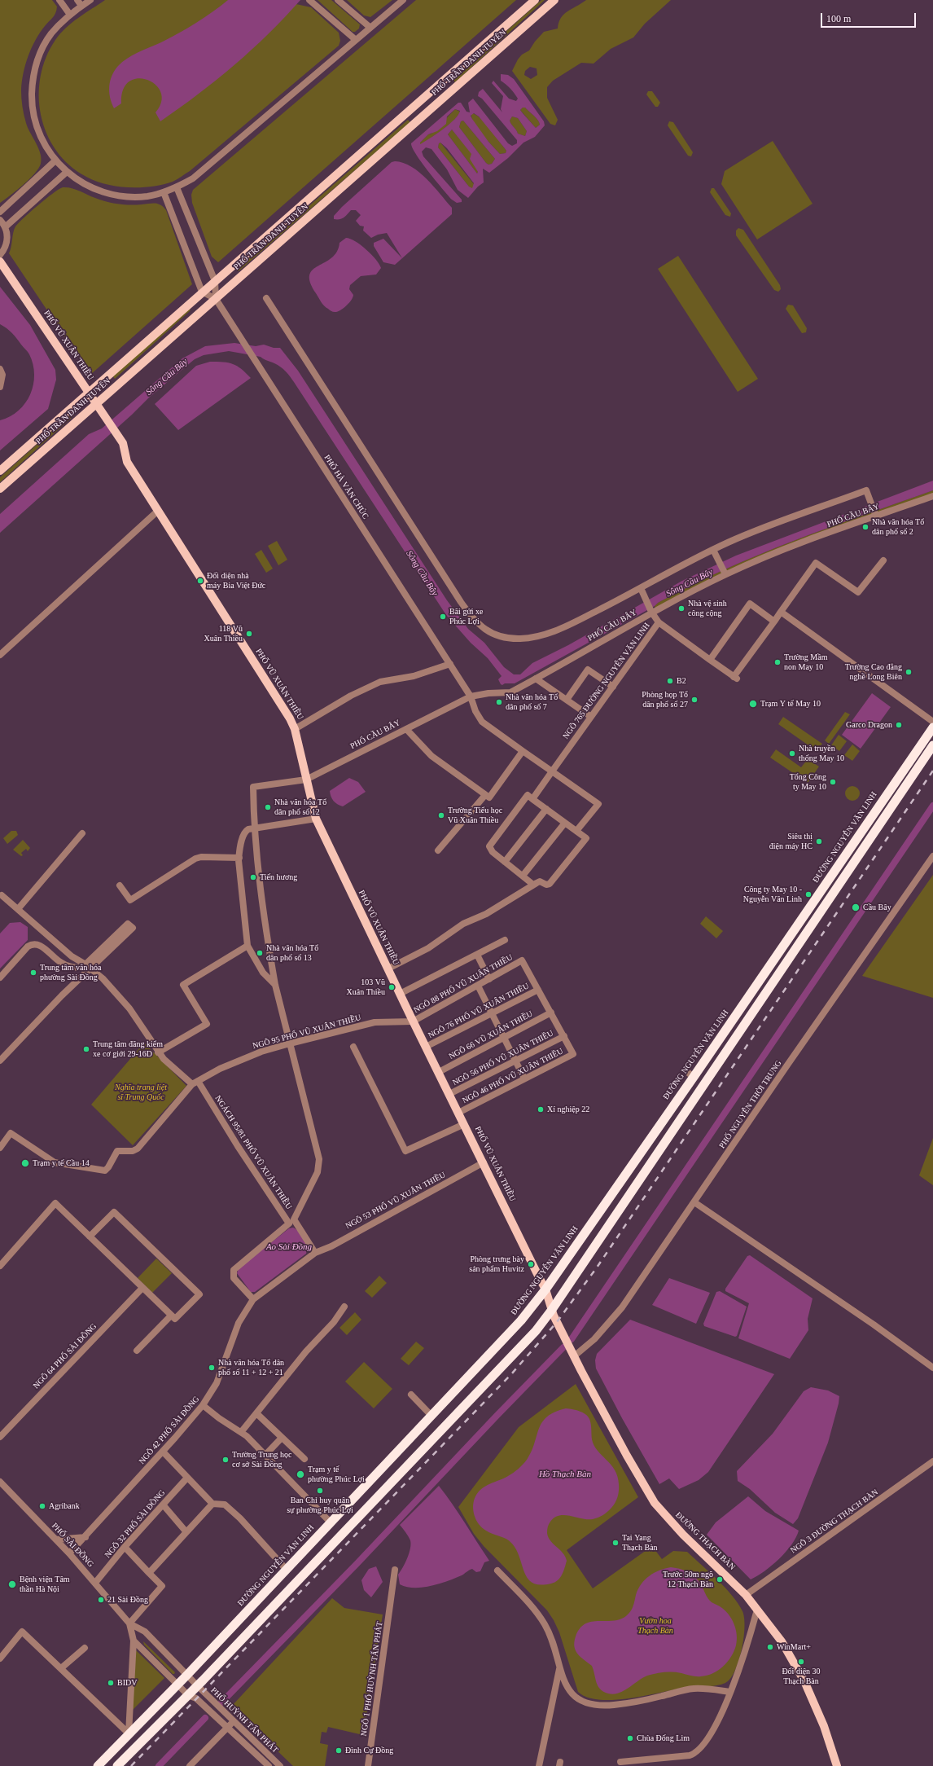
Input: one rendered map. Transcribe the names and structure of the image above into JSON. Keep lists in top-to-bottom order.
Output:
{
  "streets": {
    "highway": ["ĐƯỜNG NGUYỄN VĂN LINH"],
    "main road": ["PHỐ TRẦN DANH TUYÊN", "PHỐ VŨ XUÂN THIỀU", "ĐƯỜNG THẠCH BÀN"],
    "street": [
      "PHỐ HÀ VĂN CHÚC",
      "PHỐ CẦU BÂY",
      "NGÕ 765 ĐƯỜNG NGUYỄN VĂN LINH",
      "NGÕ 88 PHỐ VŨ XUÂN THIỀU",
      "NGÕ 76 PHỐ VŨ XUÂN THIỀU",
      "NGÕ 95 PHỐ VŨ XUÂN THIỀU",
      "NGÕ 66 VŨ XUÂN THIỀU",
      "NGÕ 56 PHỐ VŨ XUÂN THIỀU",
      "NGÕ 46 PHỐ VŨ XUÂN THIỀU",
      "PHỐ NGUYỄN THỜI TRUNG",
      "NGÁCH 95/81 PHỐ VŨ XUÂN THIỀU",
      "NGÕ 53 PHỐ VŨ XUÂN THIỀU",
      "NGÕ 64 PHỐ SÀI ĐỒNG",
      "NGÕ 42 PHỐ SÀI ĐỒNG",
      "NGÕ 3 ĐƯỜNG THẠCH BÀN",
      "NGÕ 32 PHỐ SÀI ĐỒNG",
      "PHỐ SÀI ĐỒNG",
      "NGÕ 1 PHỐ HUỲNH TẤN PHÁT",
      "PHỐ HUỲNH TẤN PHÁT"
    ]
  },
  "crossings": [
    ["PHỐ TRẦN DANH TUYÊN", "PHỐ VŨ XUÂN THIỀU"],
    ["PHỐ TRẦN DANH TUYÊN", "PHỐ HÀ VĂN CHÚC"],
    ["PHỐ VŨ XUÂN THIỀU", "PHỐ CẦU BÂY"],
    ["PHỐ VŨ XUÂN THIỀU", "ĐƯỜNG NGUYỄN VĂN LINH"],
    ["PHỐ VŨ XUÂN THIỀU", "NGÕ 88 PHỐ VŨ XUÂN THIỀU"],
    ["PHỐ VŨ XUÂN THIỀU", "NGÕ 76 PHỐ VŨ XUÂN THIỀU"],
    ["PHỐ VŨ XUÂN THIỀU", "NGÕ 95 PHỐ VŨ XUÂN THIỀU"],
    ["PHỐ VŨ XUÂN THIỀU", "NGÕ 66 VŨ XUÂN THIỀU"],
    ["PHỐ VŨ XUÂN THIỀU", "NGÕ 56 PHỐ VŨ XUÂN THIỀU"],
    ["PHỐ VŨ XUÂN THIỀU", "NGÕ 46 PHỐ VŨ XUÂN THIỀU"],
    ["PHỐ VŨ XUÂN THIỀU", "NGÕ 53 PHỐ VŨ XUÂN THIỀU"],
    ["PHỐ VŨ XUÂN THIỀU", "ĐƯỜNG THẠCH BÀN"],
    ["PHỐ HÀ VĂN CHÚC", "PHỐ CẦU BÂY"],
    ["ĐƯỜNG NGUYỄN VĂN LINH", "PHỐ SÀI ĐỒNG"],
    ["ĐƯỜNG NGUYỄN VĂN LINH", "PHỐ HUỲNH TẤN PHÁT"],
    ["NGÕ 88 PHỐ VŨ XUÂN THIỀU", "NGÕ 76 PHỐ VŨ XUÂN THIỀU"],
    ["NGÕ 88 PHỐ VŨ XUÂN THIỀU", "NGÕ 95 PHỐ VŨ XUÂN THIỀU"],
    ["NGÕ 95 PHỐ VŨ XUÂN THIỀU", "NGÁCH 95/81 PHỐ VŨ XUÂN THIỀU"],
    ["NGÕ 56 PHỐ VŨ XUÂN THIỀU", "NGÕ 46 PHỐ VŨ XUÂN THIỀU"],
    ["PHỐ NGUYỄN THỜI TRUNG", "ĐƯỜNG THẠCH BÀN"],
    ["NGÁCH 95/81 PHỐ VŨ XUÂN THIỀU", "NGÕ 53 PHỐ VŨ XUÂN THIỀU"],
    ["NGÕ 42 PHỐ SÀI ĐỒNG", "PHỐ SÀI ĐỒNG"],
    ["NGÕ 3 ĐƯỜNG THẠCH BÀN", "ĐƯỜNG THẠCH BÀN"],
    ["NGÕ 32 PHỐ SÀI ĐỒNG", "PHỐ SÀI ĐỒNG"],
    ["PHỐ SÀI ĐỒNG", "PHỐ HUỲNH TẤN PHÁT"]
  ],
  "water": ["Sông Cầu Bây", "Ao Sài Đồng", "Hồ Thạch Bàn"],
  "parks": ["Nghĩa trang liệt sĩ Trung Quốc", "Vườn hoa Thạch Bàn"],
  "places": [
    "Nhà văn hóa Tổ dân phố số 2",
    "Đối diện nhà máy Bia Việt Đức",
    "Nhà vệ sinh công cộng",
    "Bãi gửi xe Phúc Lợi",
    "118 Vũ Xuân Thiều",
    "Trường Mầm non May 10",
    "Trường Cao đẳng nghề Long Biên",
    "B2",
    "Phòng họp Tổ dân phố số 27",
    "Nhà văn hóa Tổ dân phố số 7",
    "Trạm Y tế May 10",
    "Garco Dragon",
    "Nhà truyền thống May 10",
    "Tổng Công ty May 10",
    "Nhà văn hóa Tổ dân phố số 12",
    "Trường Tiểu học Vũ Xuân Thiều",
    "Siêu thị điện máy HC",
    "Tiến hương",
    "Công ty May 10 - Nguyễn Văn Linh",
    "Cầu Bây",
    "Nhà văn hóa Tổ dân phố số 13",
    "Trung tâm văn hóa phường Sài Đồng",
    "103 Vũ Xuân Thiều",
    "Trung tâm đăng kiểm xe cơ giới 29-16D",
    "Xí nghiệp 22",
    "Trạm y tế Cầu 14",
    "Phòng trưng bày sản phẩm Huvitz",
    "Nhà văn hóa Tổ dân phố số 11 + 12 + 21",
    "Trường Trung học cơ sở Sài Đồng",
    "Trạm y tế phường Phúc Lợi",
    "Ban Chỉ huy quân sự phường Phúc Lợi",
    "Agribank",
    "Tai Yang Thạch Bàn",
    "Trước 50m ngõ 12 Thạch Bàn",
    "Bệnh viện Tâm thần Hà Nội",
    "21 Sài Đồng",
    "WinMart+",
    "Đối diện 30 Thạch Bàn",
    "BIDV",
    "Chùa Đống Lim",
    "Đình Cự Đồng"
  ],
  "scale_bar": "100 m"
}
